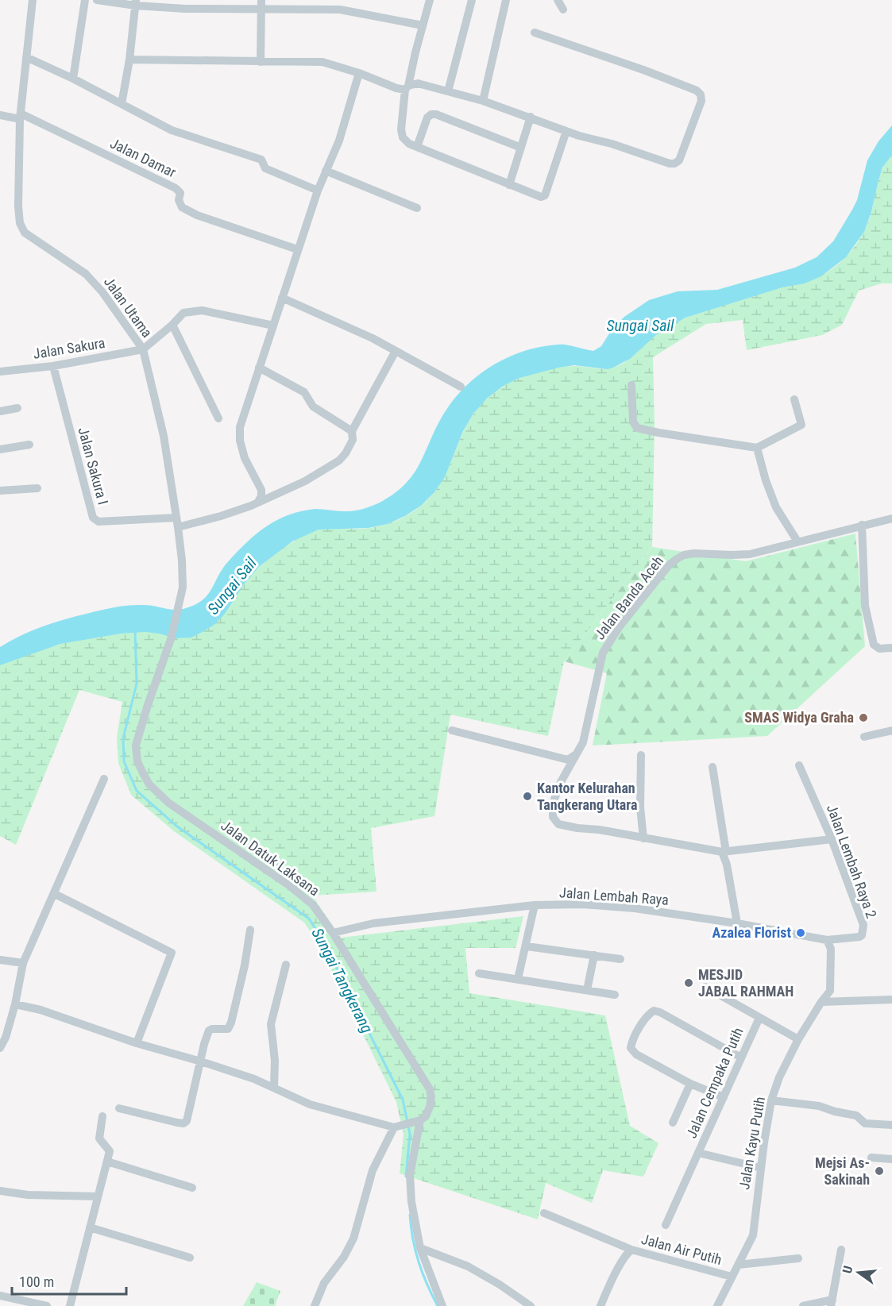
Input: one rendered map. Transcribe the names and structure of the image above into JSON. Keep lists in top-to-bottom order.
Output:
{
  "streets": {
    "street": [
      "Jalan Damar",
      "Jalan Utama",
      "Jalan Sakura",
      "Jalan Sakura I",
      "Jalan Banda Aceh",
      "Jalan Datuk Laksana",
      "Jalan Lembah Raya 2",
      "Jalan Lembah Raya",
      "Jalan Cempaka Putih",
      "Jalan Kayu Putih",
      "Jalan Air Putih"
    ]
  },
  "crossings": [
    ["Jalan Damar", "Jalan Utama"],
    ["Jalan Utama", "Jalan Sakura"],
    ["Jalan Utama", "Jalan Sakura I"],
    ["Jalan Utama", "Jalan Datuk Laksana"],
    ["Jalan Sakura", "Jalan Sakura I"],
    ["Jalan Banda Aceh", "Jalan Lembah Raya 2"],
    ["Jalan Datuk Laksana", "Jalan Lembah Raya"],
    ["Jalan Lembah Raya 2", "Jalan Lembah Raya"],
    ["Jalan Cempaka Putih", "Jalan Kayu Putih"],
    ["Jalan Kayu Putih", "Jalan Air Putih"]
  ],
  "water": ["Sungai Sail", "Sungai Tangkerang"],
  "places": [
    "SMAS Widya Graha",
    "Kantor Kelurahan Tangkerang Utara",
    "Azalea Florist",
    "MESJID JABAL RAHMAH",
    "Mejsi As- Sakinah"
  ],
  "scale_bar": "100 m",
  "north": "left"
}
